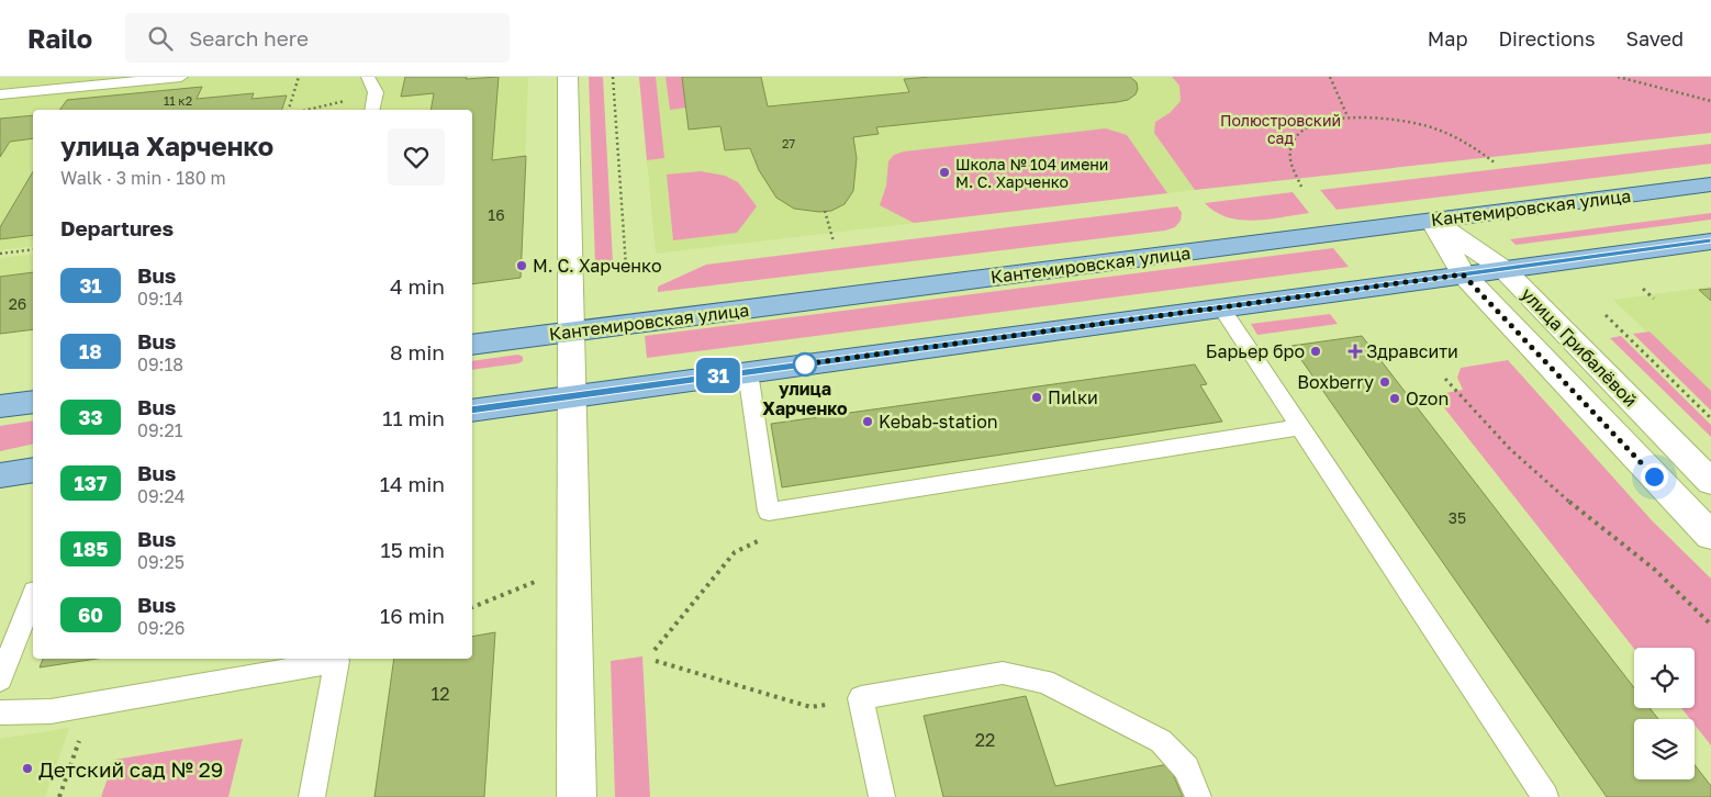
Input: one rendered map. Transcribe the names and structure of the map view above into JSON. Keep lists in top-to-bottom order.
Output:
{
  "streets": {
    "main road": ["Кантемировская улица"],
    "street": ["улица Грибалёвой"]
  },
  "crossings": [
    ["Кантемировская улица", "улица Грибалёвой"]
  ],
  "parks": ["Полюстровский сад"],
  "places": {
    "other": [
      "Школа № 104 имени М. С. Харченко",
      "М. С. Харченко",
      "Барьер бро",
      "улица Харченко",
      "Boxberry",
      "Пиlки",
      "Ozon",
      "Kebab-station",
      "Детский сад № 29"
    ],
    "health": ["Здравсити"]
  },
  "lines": ["bus line 31"],
  "house_numbers": [
    "11 к2",
    "27",
    "16",
    "26",
    "35",
    "12",
    "22"
  ],
  "page": {
    "header": "Railo",
    "search": "Search here",
    "nav": ["Map", "Directions", "Saved"],
    "on_map": "31",
    "heading": [
      ["улица Харченко", "Walk · 3 min · 180 m"],
      "Departures"
    ],
    "list": [
      {
        "mark": "31",
        "name": "Bus",
        "note": "09:14",
        "value": "4 min"
      },
      {
        "mark": "18",
        "name": "Bus",
        "note": "09:18",
        "value": "8 min"
      },
      {
        "mark": "33",
        "name": "Bus",
        "note": "09:21",
        "value": "11 min"
      },
      {
        "mark": "137",
        "name": "Bus",
        "note": "09:24",
        "value": "14 min"
      },
      {
        "mark": "185",
        "name": "Bus",
        "note": "09:25",
        "value": "15 min"
      },
      {
        "mark": "60",
        "name": "Bus",
        "note": "09:26",
        "value": "16 min"
      }
    ]
  }
}
